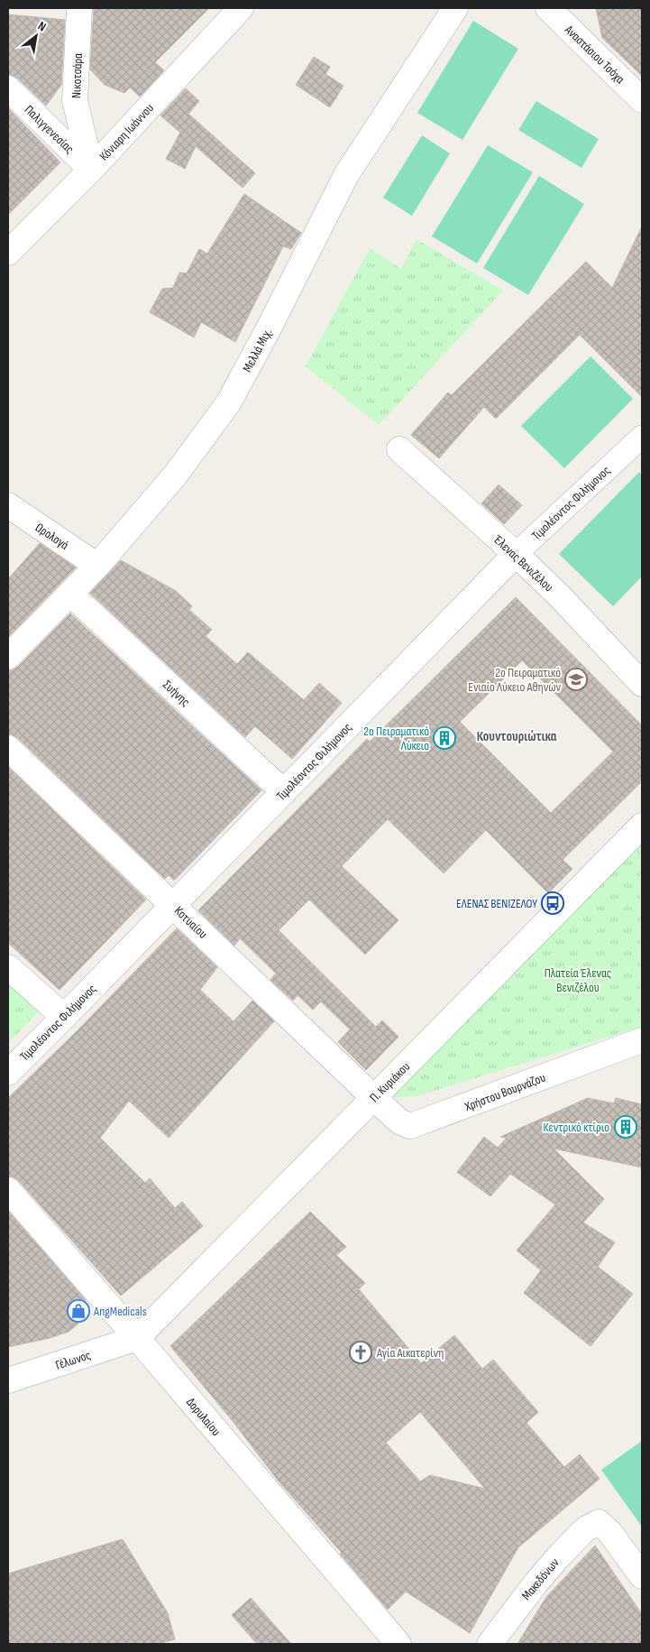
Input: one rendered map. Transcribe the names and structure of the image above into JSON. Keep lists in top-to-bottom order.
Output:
{
  "streets": {
    "street": [
      "Αναστάσιου Τσόχα",
      "Νικοτσάρα",
      "Παλιγγενεσίας",
      "Κόνιαρη Ιωάννου",
      "Μελλά Μιχ.",
      "Τιμoλέοντος Φιλήμονος",
      "Ωρολογά",
      "Έλενας Βενιζέλου",
      "Συήνης",
      "Κοτυαίου",
      "Π. Κυριάκου",
      "Χρήστου Βουρνάζου",
      "Γέλωνος",
      "Δορυλαίου",
      "Μακεδόνων"
    ]
  },
  "crossings": [
    ["Νικοτσάρα", "Παλιγγενεσίας"],
    ["Νικοτσάρα", "Κόνιαρη Ιωάννου"],
    ["Παλιγγενεσίας", "Κόνιαρη Ιωάννου"],
    ["Μελλά Μιχ.", "Ωρολογά"],
    ["Μελλά Μιχ.", "Συήνης"],
    ["Τιμoλέοντος Φιλήμονος", "Έλενας Βενιζέλου"],
    ["Τιμoλέοντος Φιλήμονος", "Συήνης"],
    ["Τιμoλέοντος Φιλήμονος", "Κοτυαίου"],
    ["Κοτυαίου", "Π. Κυριάκου"],
    ["Κοτυαίου", "Χρήστου Βουρνάζου"],
    ["Π. Κυριάκου", "Χρήστου Βουρνάζου"],
    ["Π. Κυριάκου", "Γέλωνος"],
    ["Π. Κυριάκου", "Δορυλαίου"],
    ["Γέλωνος", "Δορυλαίου"]
  ],
  "districts": ["Κουντουριώτικα"],
  "parks": ["Πλατεία Έλενας Βενιζέλου"],
  "places": {
    "school or university": ["2ο Πειραματικό Ενιαίο Λύκειο Αθηνών"],
    "building": ["2ο Πειραματικό Λύκειο", "Κεντρικό κτίριο"],
    "bus stop": ["ΕΛΕΝΑΣ ΒΕΝΙΖΕΛΟΥ"],
    "shop": ["AngMedicals"],
    "church": ["Αγία Αικατερίνη"]
  },
  "north": "top right"
}
